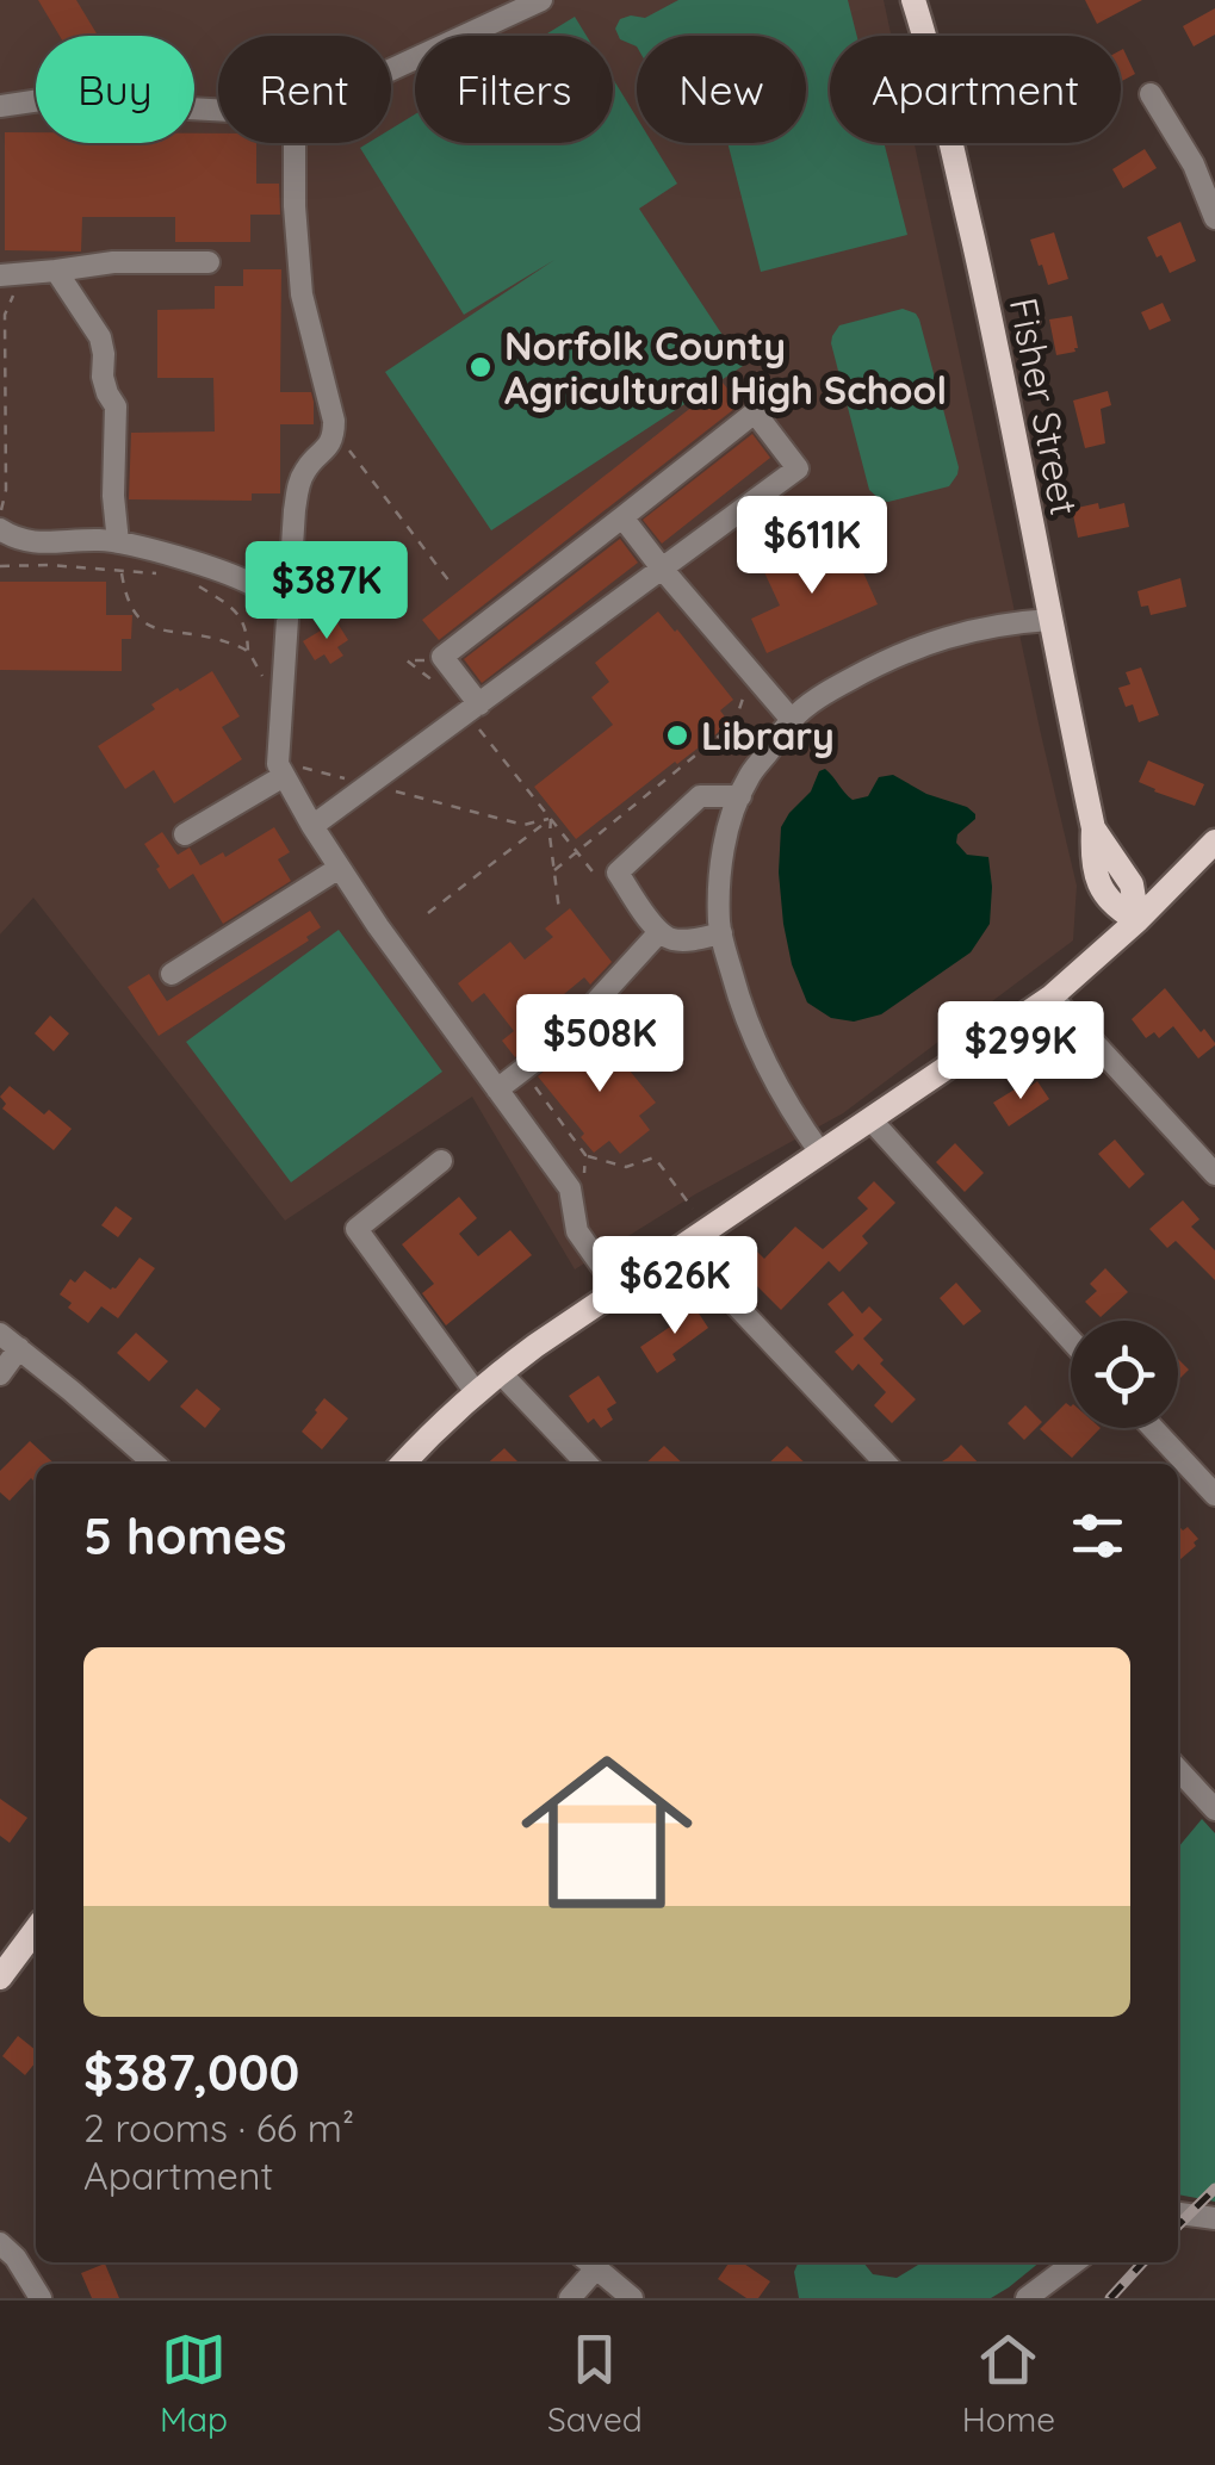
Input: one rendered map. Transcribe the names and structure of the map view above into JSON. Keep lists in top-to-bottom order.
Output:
{
  "streets": {
    "main road": ["Fisher Street"]
  },
  "places": ["Norfolk County Agricultural High School", "Library"],
  "page": {
    "chip": [
      "Buy",
      "Rent",
      "Filters",
      "New",
      "Apartment"
    ],
    "price": [
      "$611K",
      "$387K",
      "$508K",
      "$299K",
      "$626K"
    ],
    "heading": "5 homes",
    "list": [
      {
        "name": "$387,000",
        "note": "2 rooms · 66 m² · Apartment"
      }
    ],
    "tabs": ["Map", "Saved", "Home"]
  }
}
